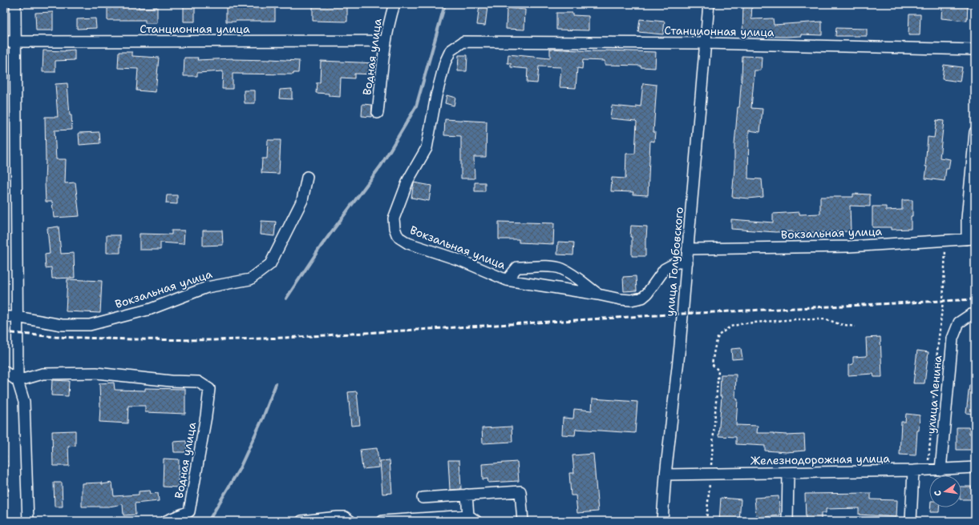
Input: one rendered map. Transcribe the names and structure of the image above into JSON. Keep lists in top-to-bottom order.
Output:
{
  "streets": {
    "street": [
      "Станционная улица",
      "Водная улица",
      "Вокзальная улица",
      "улица Голубовского",
      "улица Ленина",
      "Железнодорожная улица"
    ]
  },
  "crossings": [
    ["Станционная улица", "Водная улица"],
    ["Станционная улица", "Вокзальная улица"],
    ["Станционная улица", "улица Голубовского"],
    ["Вокзальная улица", "улица Голубовского"],
    ["улица Голубовского", "Железнодорожная улица"],
    ["улица Ленина", "Железнодорожная улица"]
  ],
  "north": "left"
}
